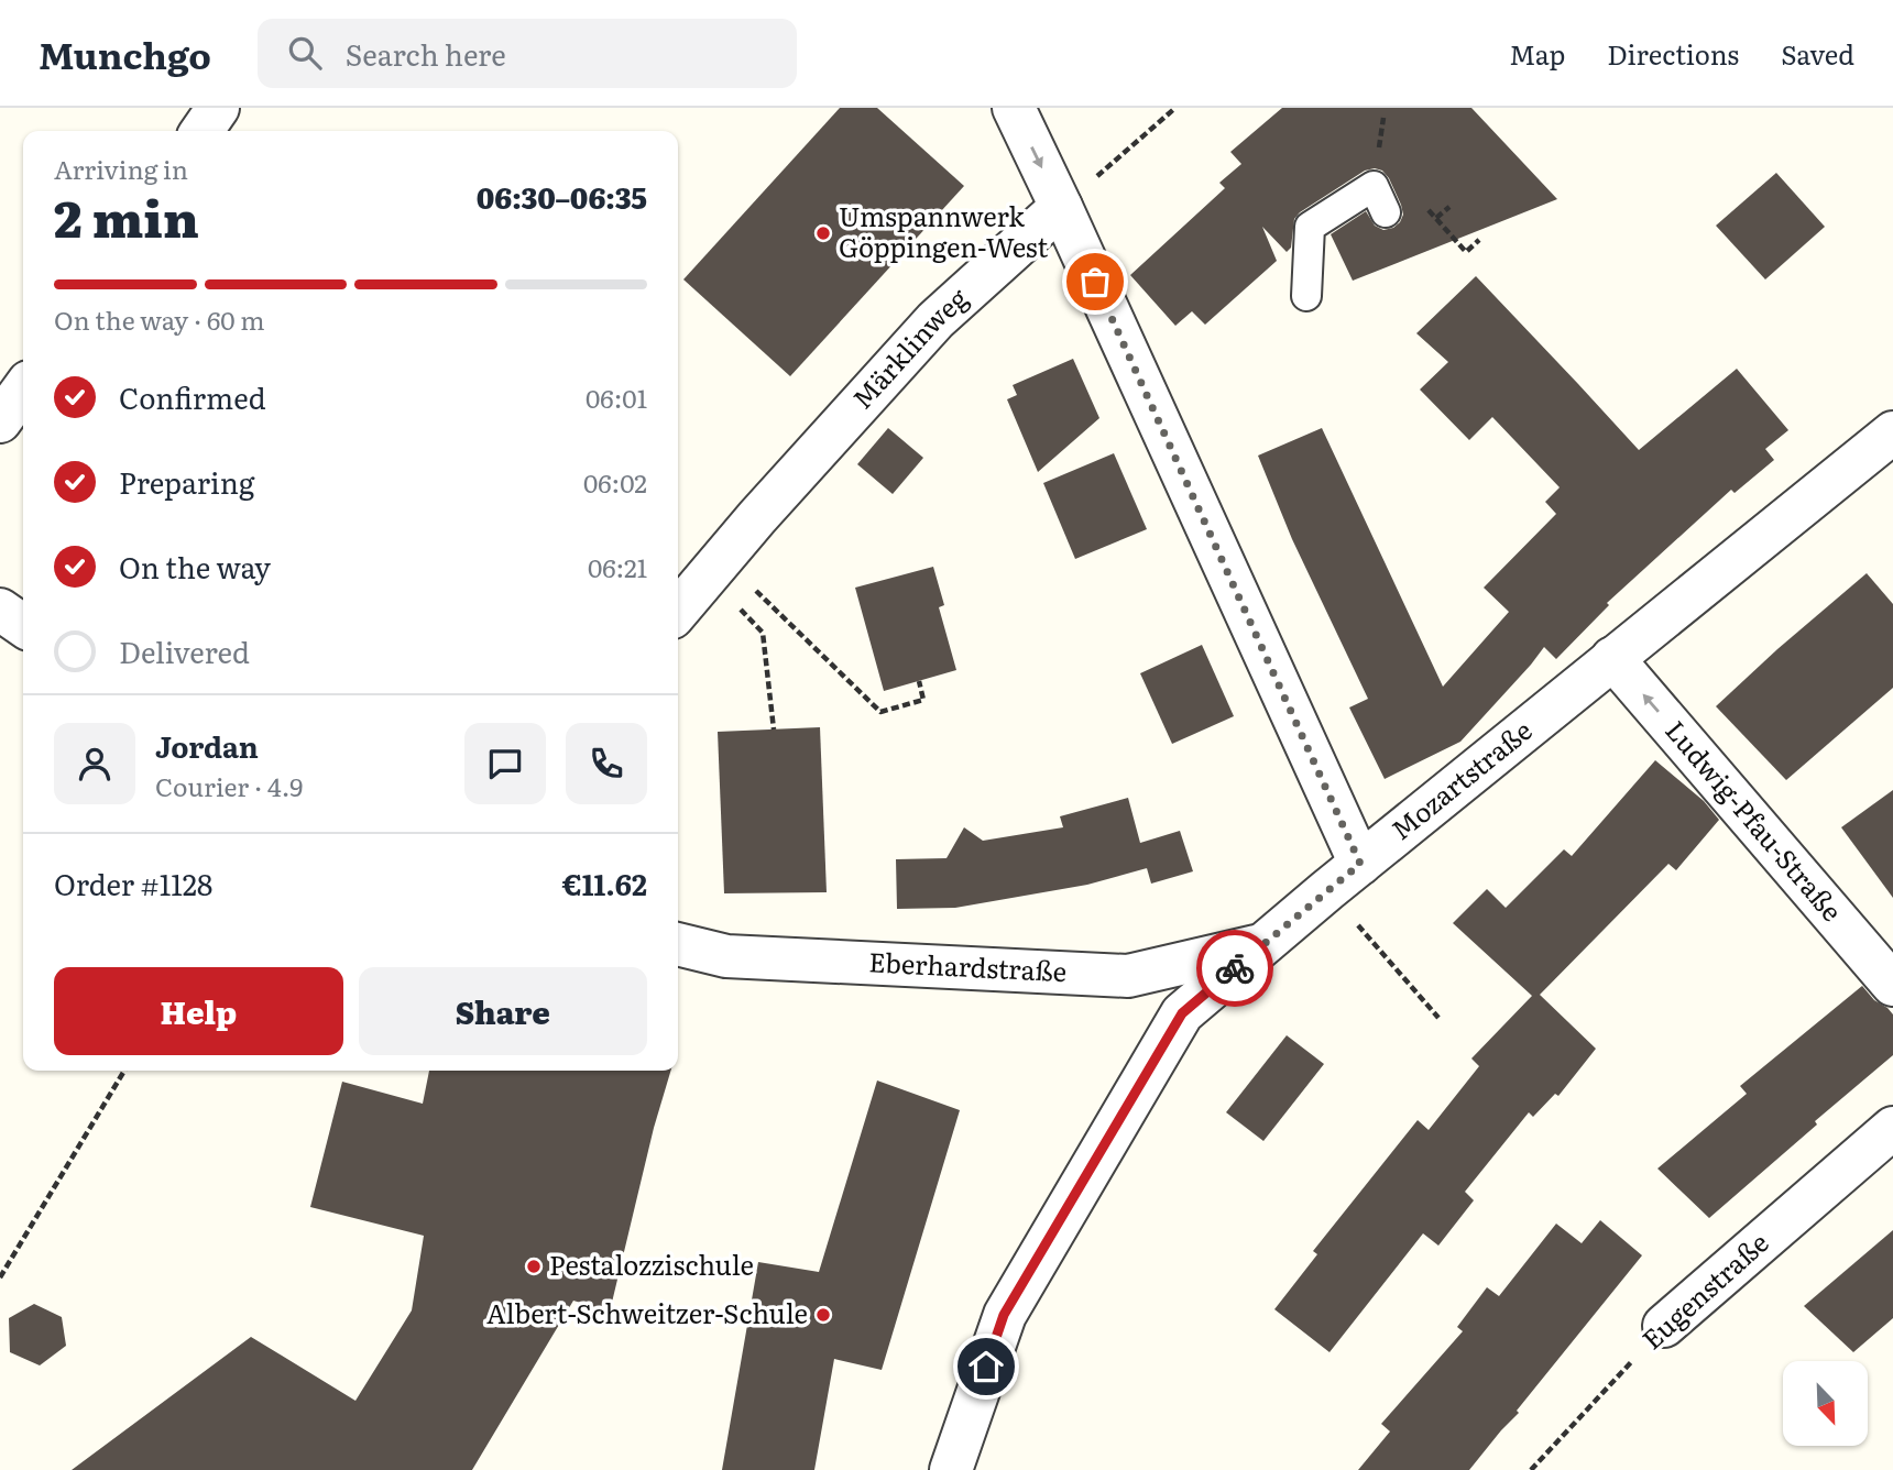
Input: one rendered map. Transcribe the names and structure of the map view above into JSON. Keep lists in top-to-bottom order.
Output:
{
  "streets": {
    "street": [
      "Märklinweg",
      "Mozartstraße",
      "Ludwig-Pfau-Straße",
      "Eberhardstraße",
      "Eugenstraße"
    ]
  },
  "crossings": [
    ["Mozartstraße", "Ludwig-Pfau-Straße"],
    ["Mozartstraße", "Eberhardstraße"]
  ],
  "one_way": ["Ludwig-Pfau-Straße"],
  "places": ["Umspannwerk Göppingen-West", "Pestalozzischule", "Albert-Schweitzer-Schule"],
  "north": "bottom right",
  "page": {
    "header": "Munchgo",
    "search": "Search here",
    "nav": ["Map", "Directions", "Saved"],
    "heading": ["2 min", "Arriving in", "06:30–06:35"],
    "panel": [
      "Jordan",
      "Courier · 4.9",
      "Order #1128",
      "€11.62"
    ],
    "bar": "On the way · 60 m",
    "list": [
      ["Confirmed", "06:01"],
      ["Preparing", "06:02"],
      ["On the way", "06:21"],
      "Delivered"
    ],
    "buttons": ["Help", "Share"]
  }
}
